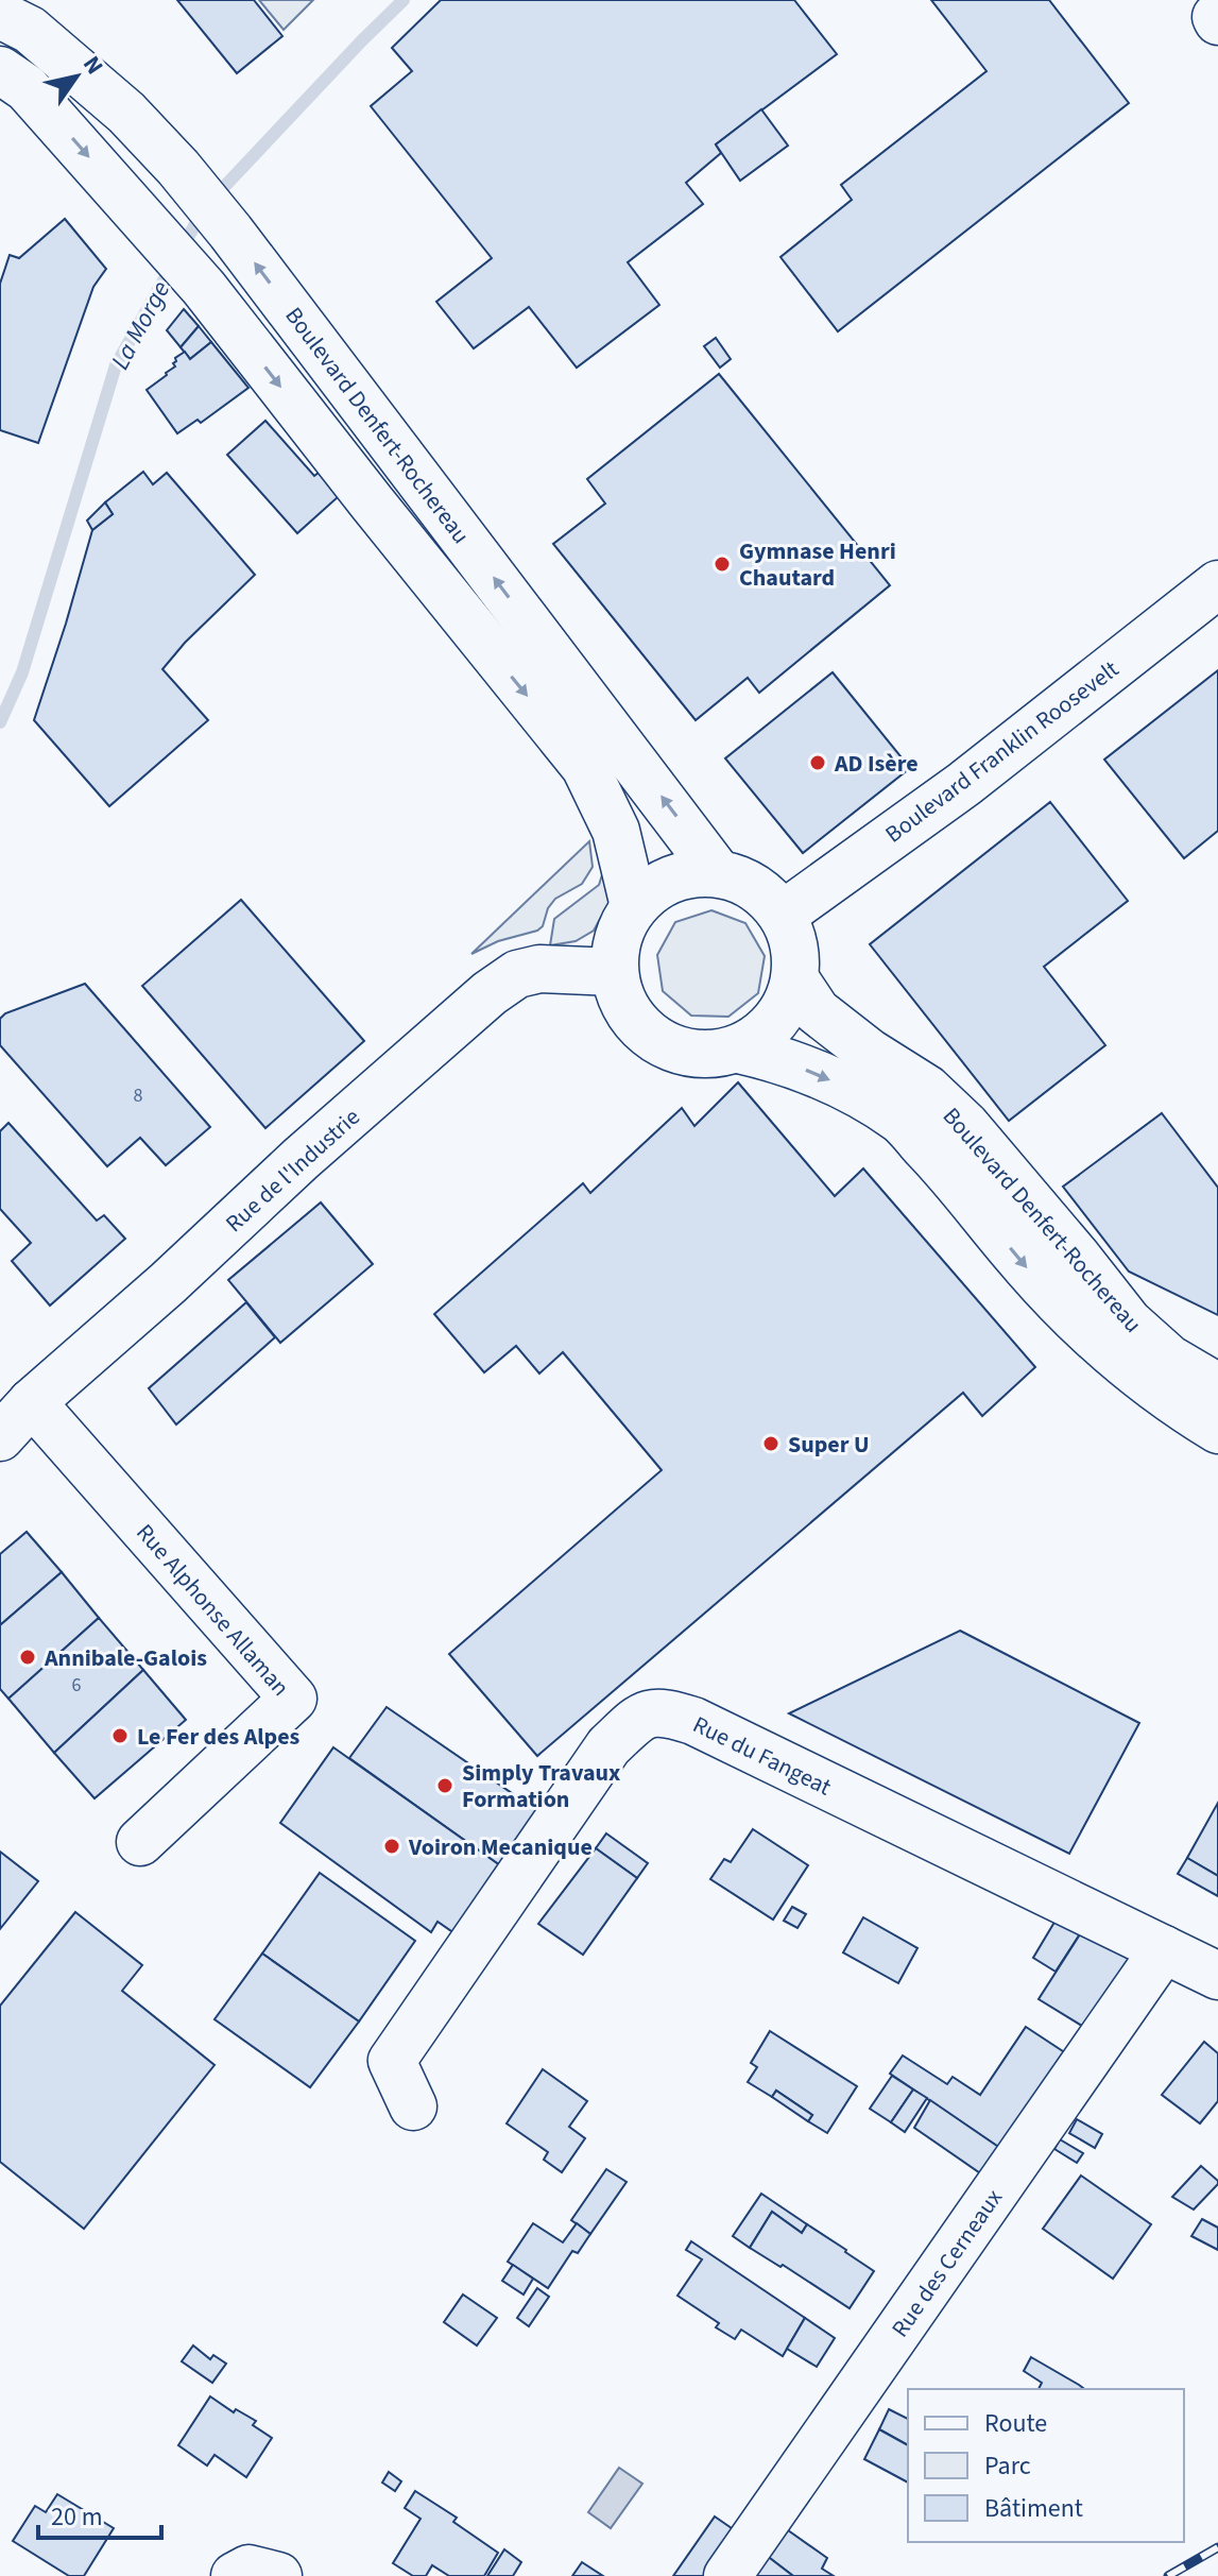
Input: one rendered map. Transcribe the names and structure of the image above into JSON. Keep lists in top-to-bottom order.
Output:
{
  "streets": {
    "main road": [
      "Boulevard Denfert-Rochereau",
      "Boulevard Franklin Roosevelt",
      "Rue de l'Industrie",
      "Rue Alphonse Allaman",
      "Rue du Fangeat",
      "Rue des Cerneaux"
    ]
  },
  "crossings": [
    ["Boulevard Denfert-Rochereau", "Boulevard Franklin Roosevelt"],
    ["Boulevard Denfert-Rochereau", "Rue de l'Industrie"],
    ["Boulevard Franklin Roosevelt", "Rue de l'Industrie"],
    ["Rue de l'Industrie", "Rue Alphonse Allaman"],
    ["Rue du Fangeat", "Rue des Cerneaux"]
  ],
  "water": ["La Morge"],
  "places": [
    "Gymnase Henri Chautard",
    "AD Isère",
    "Super U",
    "Annibale-Galois",
    "Le Fer des Alpes",
    "Simply Travaux Formation",
    "Voiron Mecanique"
  ],
  "house_numbers": ["8", "6"],
  "legend": ["Route", "Parc", "Bâtiment"],
  "scale_bar": "20 m",
  "north": "top right"
}
